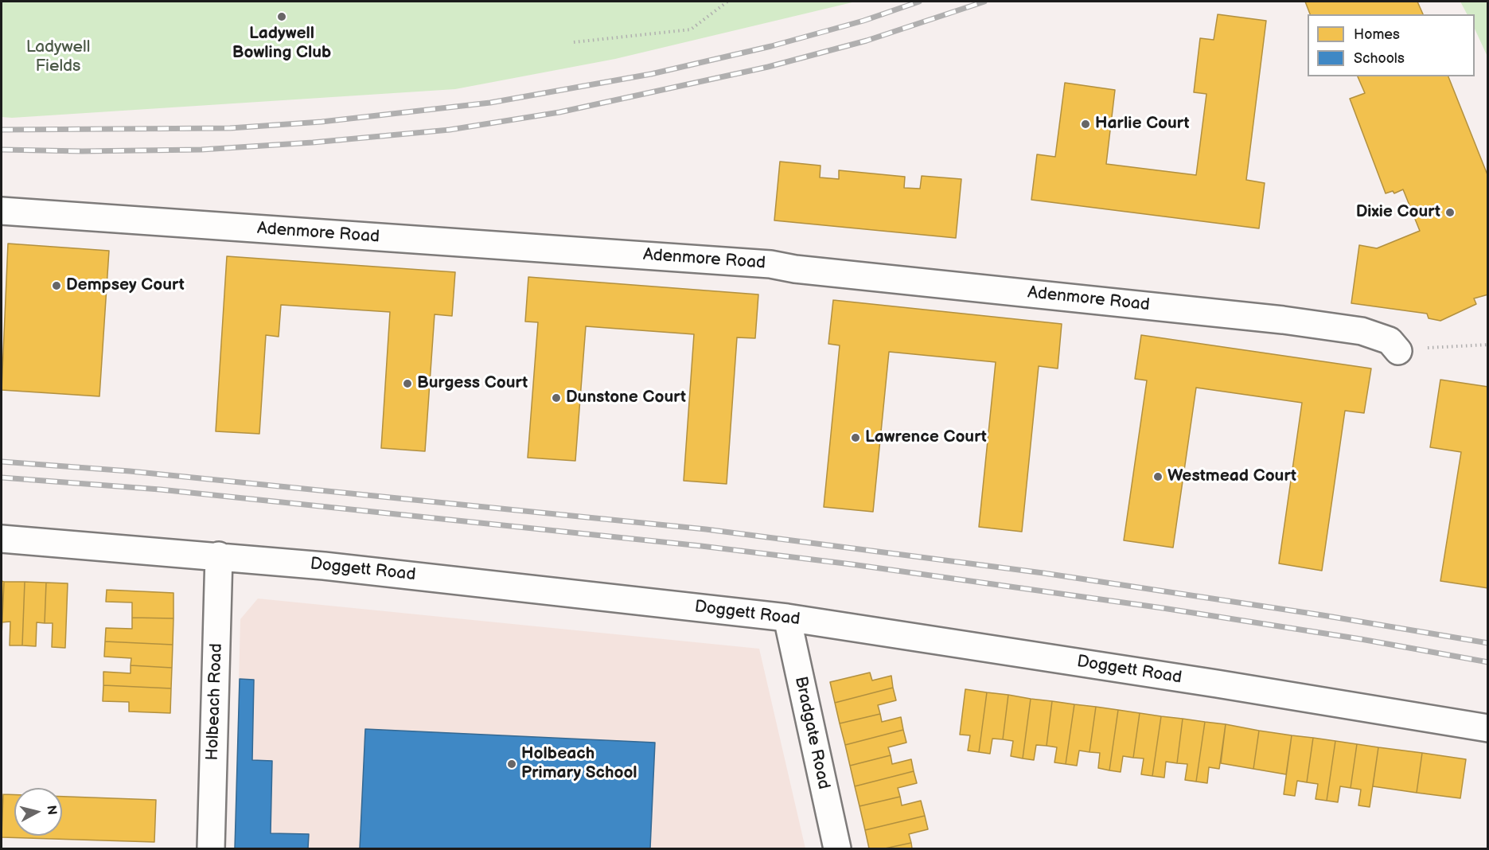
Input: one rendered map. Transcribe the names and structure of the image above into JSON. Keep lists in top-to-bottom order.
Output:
{
  "streets": {
    "street": [
      "Adenmore Road",
      "Doggett Road",
      "Holbeach Road",
      "Bradgate Road"
    ]
  },
  "crossings": [
    ["Doggett Road", "Holbeach Road"],
    ["Doggett Road", "Bradgate Road"]
  ],
  "parks": ["Ladywell Fields"],
  "places": [
    "Ladywell Bowling Club",
    "Harlie Court",
    "Dixie Court",
    "Dempsey Court",
    "Burgess Court",
    "Dunstone Court",
    "Lawrence Court",
    "Westmead Court",
    "Holbeach Primary School"
  ],
  "legend": ["Homes", "Schools"],
  "north": "right"
}
